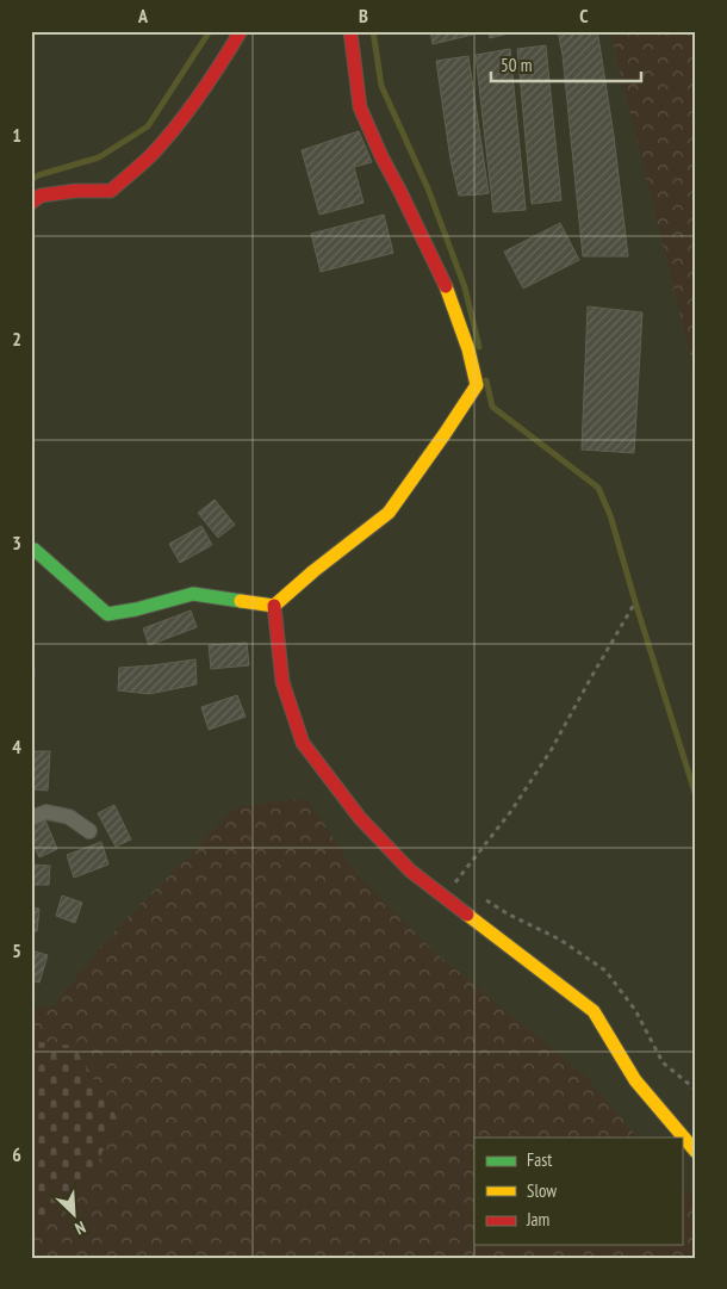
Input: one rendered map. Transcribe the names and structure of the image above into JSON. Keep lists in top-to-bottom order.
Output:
{
  "legend": ["Fast", "Slow", "Jam"],
  "scale_bar": "50 m",
  "north": "bottom right",
  "grid": {
    "columns": ["A", "B", "C"],
    "rows": [
      "1",
      "2",
      "3",
      "4",
      "5",
      "6"
    ]
  }
}
